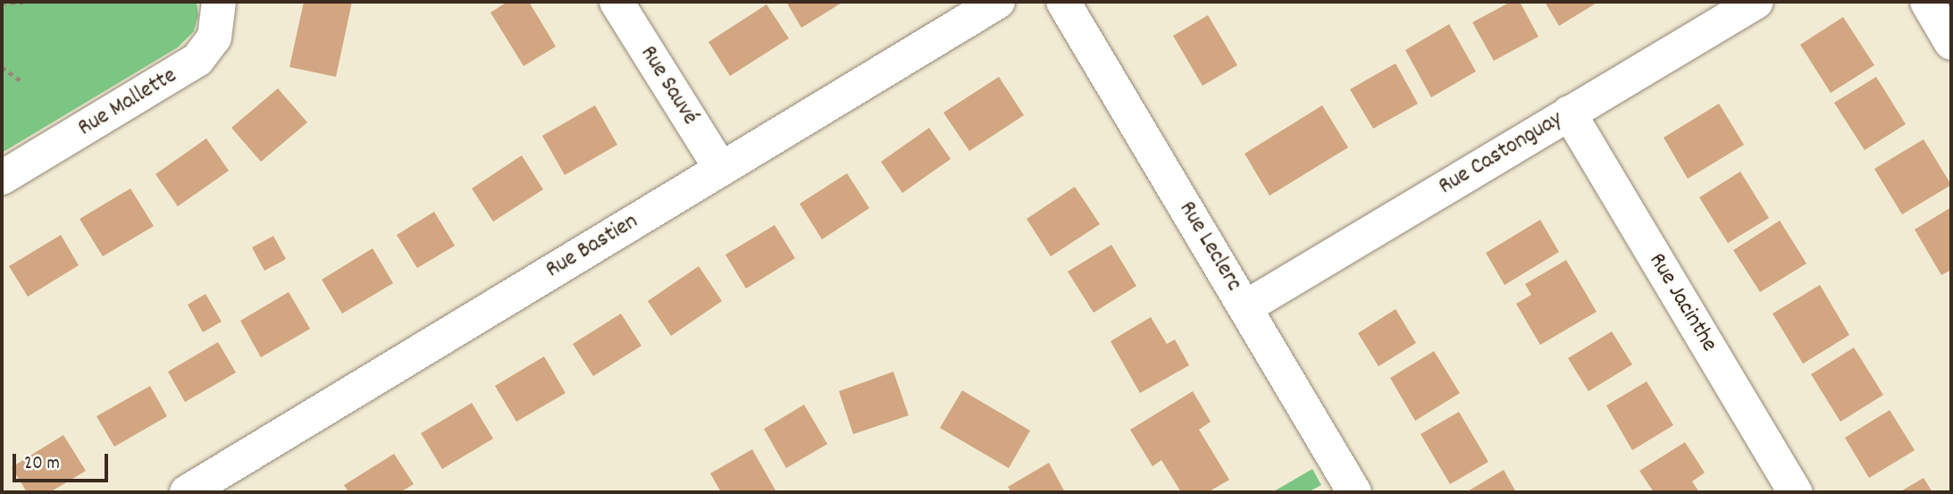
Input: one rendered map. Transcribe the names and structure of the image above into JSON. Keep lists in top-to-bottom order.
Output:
{
  "streets": {
    "street": [
      "Rue Sauvé",
      "Rue Mallette",
      "Rue Castonguay",
      "Rue Bastien",
      "Rue Leclerc",
      "Rue Jacinthe"
    ]
  },
  "crossings": [
    ["Rue Sauvé", "Rue Bastien"],
    ["Rue Castonguay", "Rue Leclerc"],
    ["Rue Castonguay", "Rue Jacinthe"]
  ],
  "scale_bar": "20 m"
}
